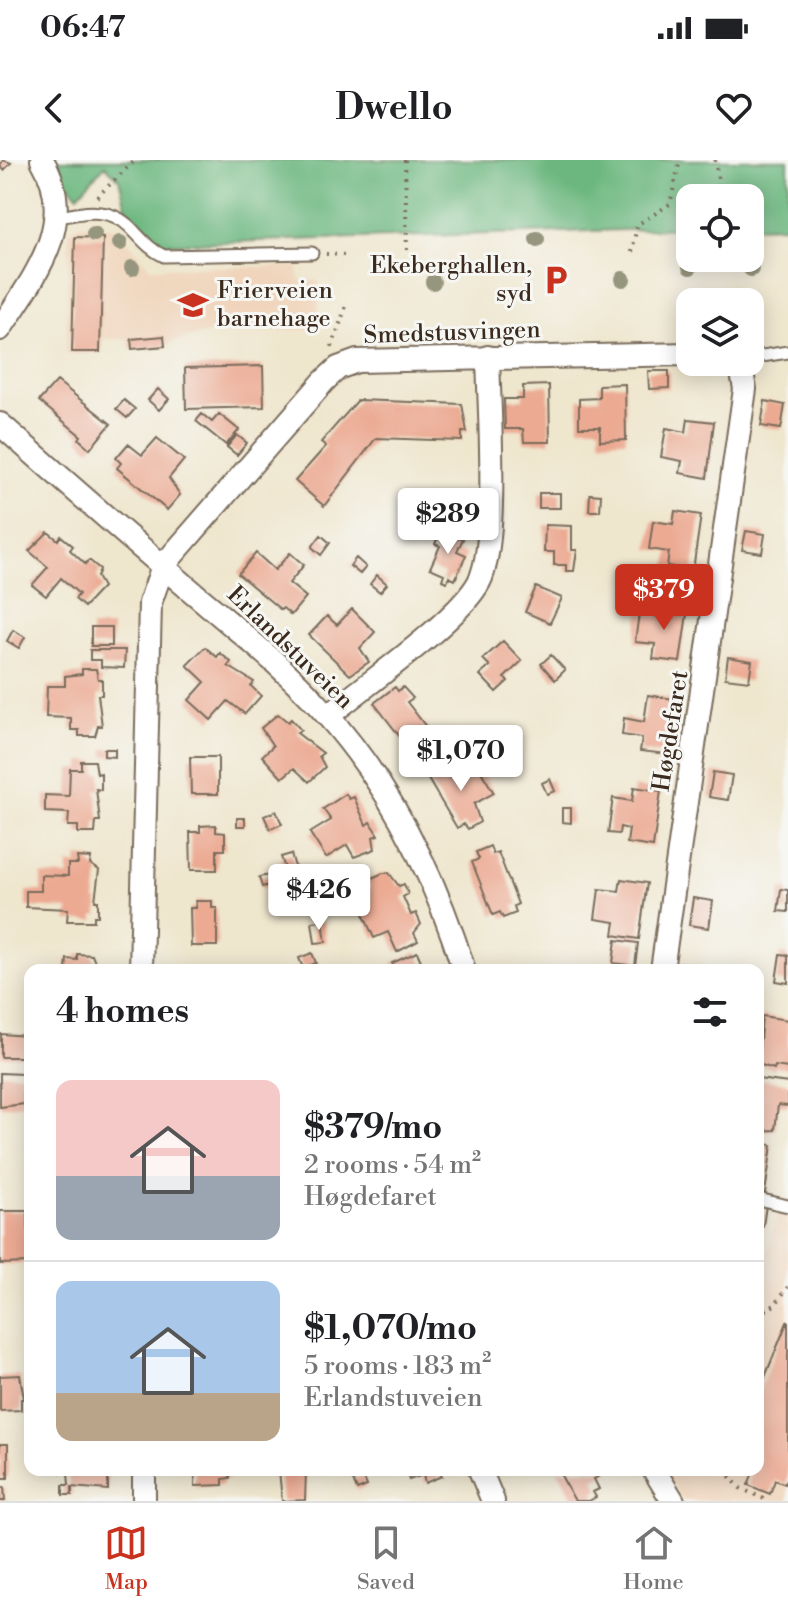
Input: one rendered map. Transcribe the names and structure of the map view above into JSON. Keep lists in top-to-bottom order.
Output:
{
  "streets": {
    "street": ["Smedstusvingen", "Erlandstuveien", "Høgdefaret"]
  },
  "crossings": [
    ["Smedstusvingen", "Erlandstuveien"]
  ],
  "places": {
    "parking": ["Ekeberghallen, syd"],
    "school or university": ["Frierveien barnehage"]
  },
  "page": {
    "status": "06:47",
    "header": "Dwello",
    "price": [
      "$289",
      "$379",
      "$1,070",
      "$426"
    ],
    "heading": "4 homes",
    "list": [
      {
        "name": "$379/mo",
        "note": "2 rooms · 54 m² · Høgdefaret"
      },
      {
        "name": "$1,070/mo",
        "note": "5 rooms · 183 m² · Erlandstuveien"
      }
    ],
    "tabs": ["Map", "Saved", "Home"]
  }
}
